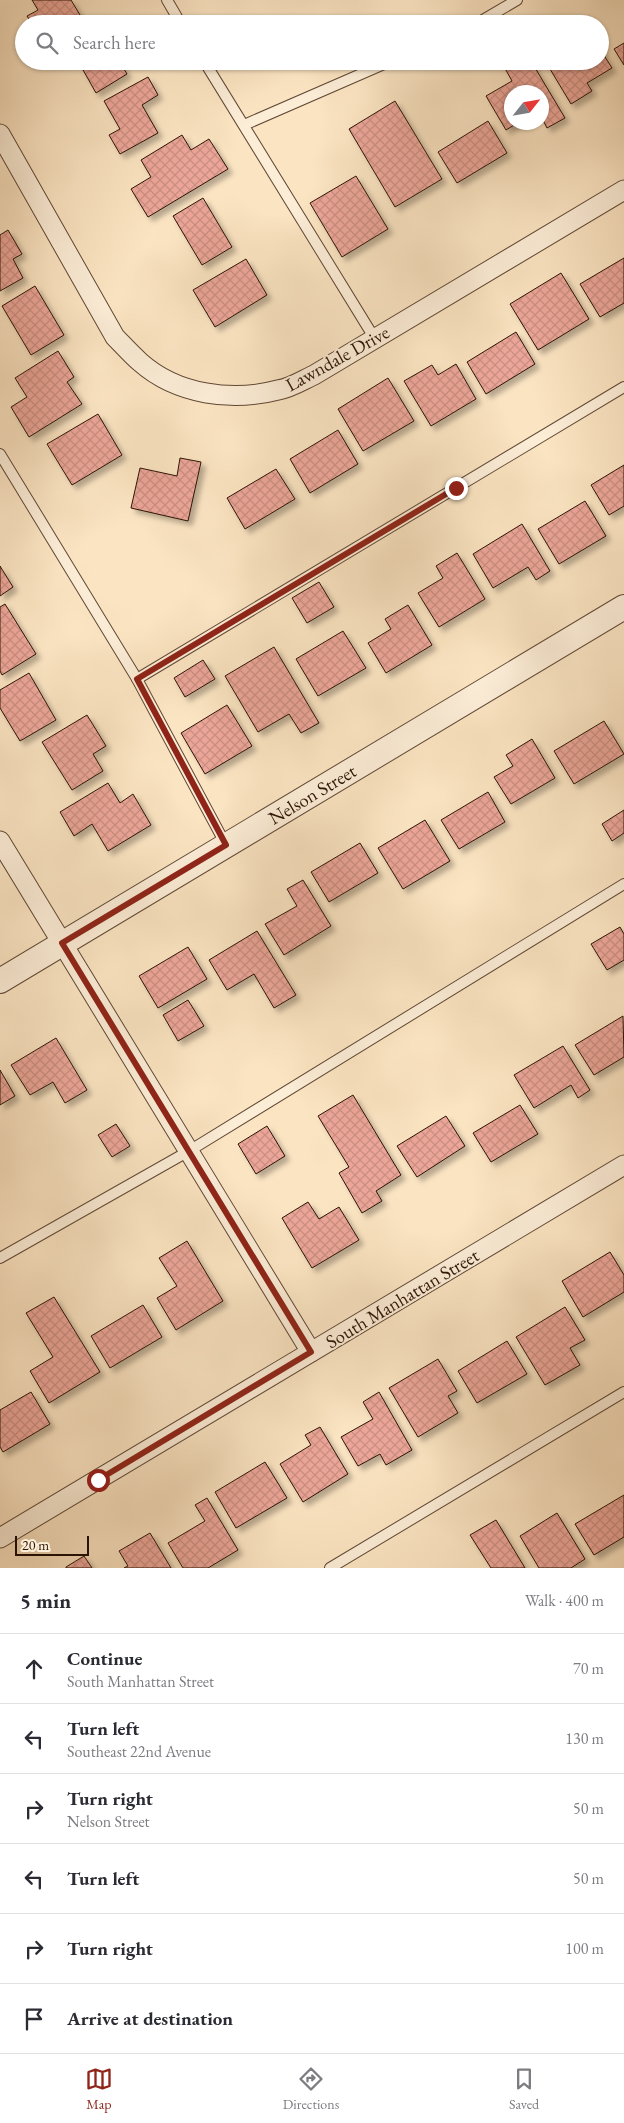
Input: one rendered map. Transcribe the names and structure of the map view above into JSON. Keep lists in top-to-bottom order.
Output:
{
  "streets": {
    "street": ["Lawndale Drive", "Nelson Street", "South Manhattan Street"]
  },
  "scale_bar": "20 m",
  "north": "top right",
  "page": {
    "search": "Search here",
    "scale": "20 m",
    "heading": ["5 min", "Walk · 400 m"],
    "list": [
      ["Continue", "South Manhattan Street", "70 m"],
      ["Turn left", "Southeast 22nd Avenue", "130 m"],
      ["Turn right", "Nelson Street", "50 m"],
      ["Turn left", "50 m"],
      ["Turn right", "100 m"],
      "Arrive at destination"
    ],
    "nav": ["Map", "Directions", "Saved"]
  }
}
